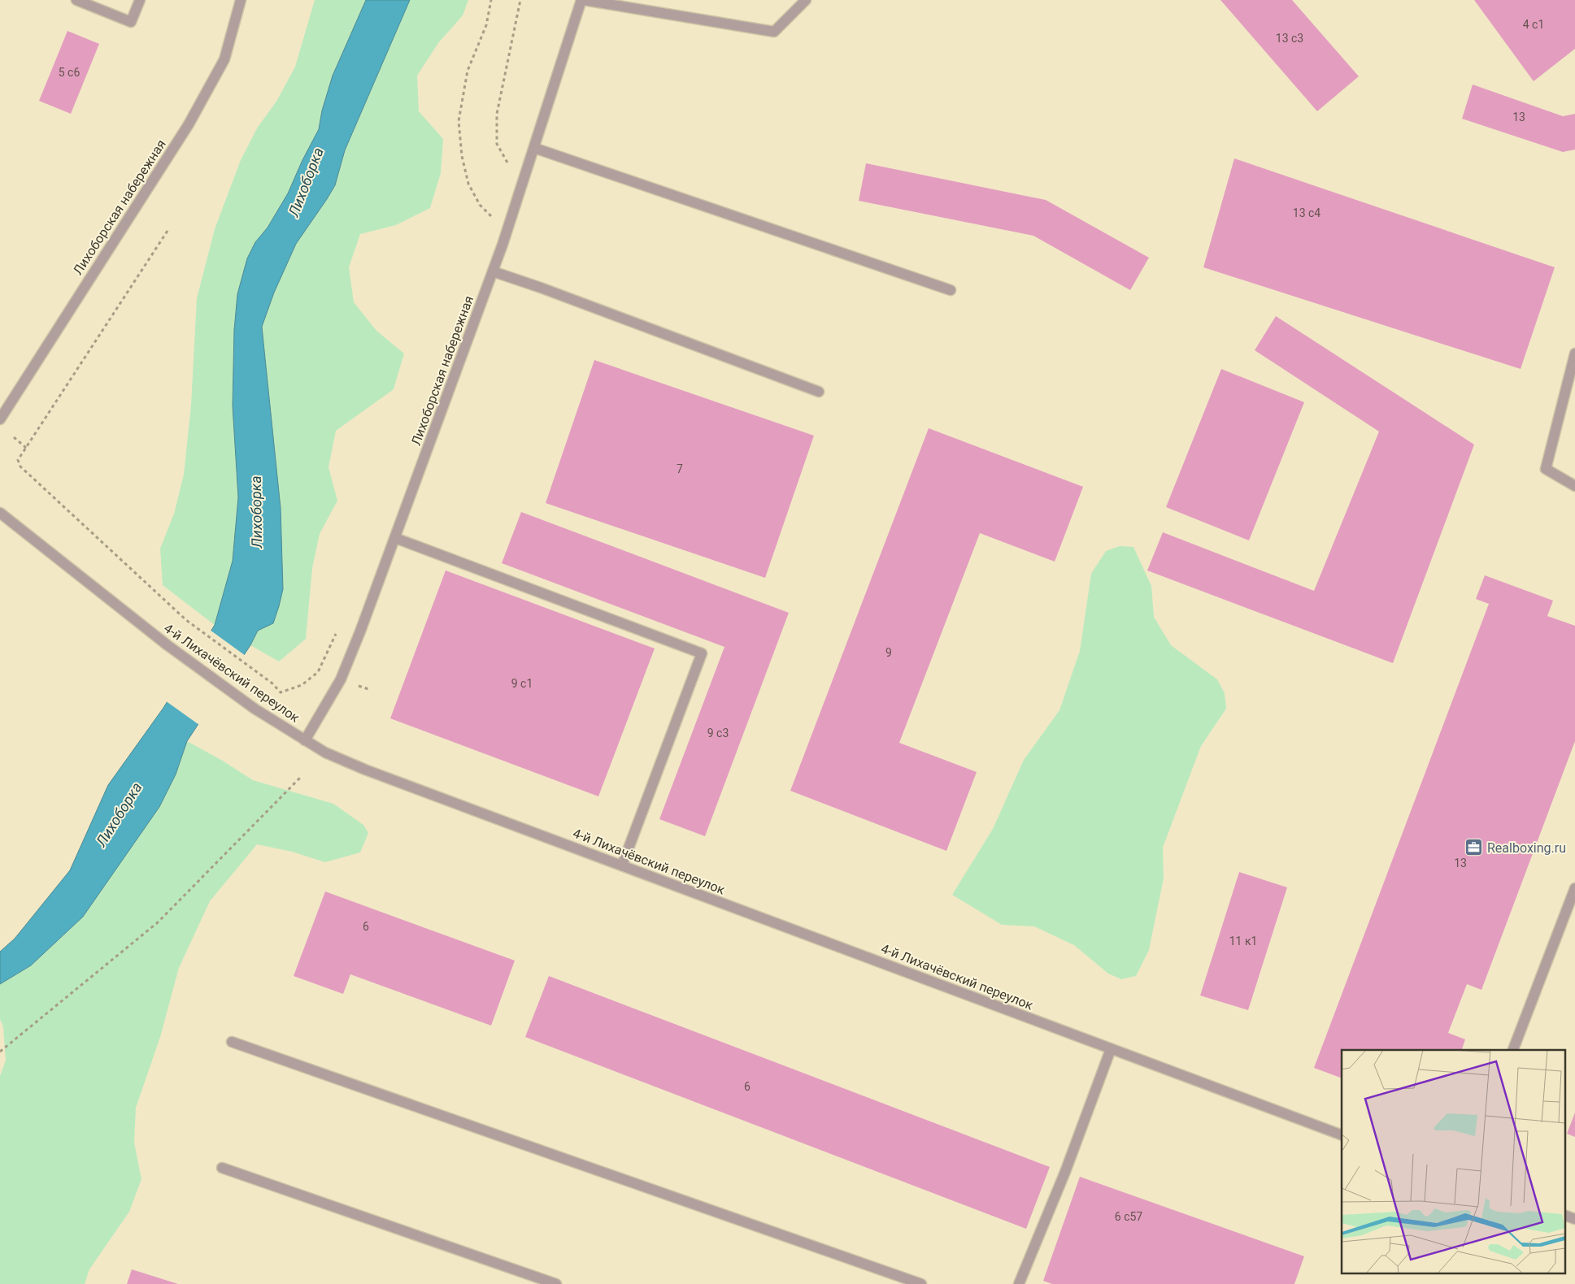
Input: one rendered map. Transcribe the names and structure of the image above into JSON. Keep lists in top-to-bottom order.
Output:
{
  "streets": {
    "street": ["Лихоборская набережная", "4-й Лихачёвский переулок"]
  },
  "crossings": [
    ["Лихоборская набережная", "4-й Лихачёвский переулок"]
  ],
  "water": ["Лихоборка"],
  "places": {
    "office": ["Realboxing.ru"]
  },
  "house_numbers": [
    "4 с1",
    "13 с3",
    "5 с6",
    "13",
    "13 с4",
    "7",
    "9",
    "9 с1",
    "9 с3",
    "13",
    "6",
    "11 к1",
    "6",
    "6 с57"
  ]
}
